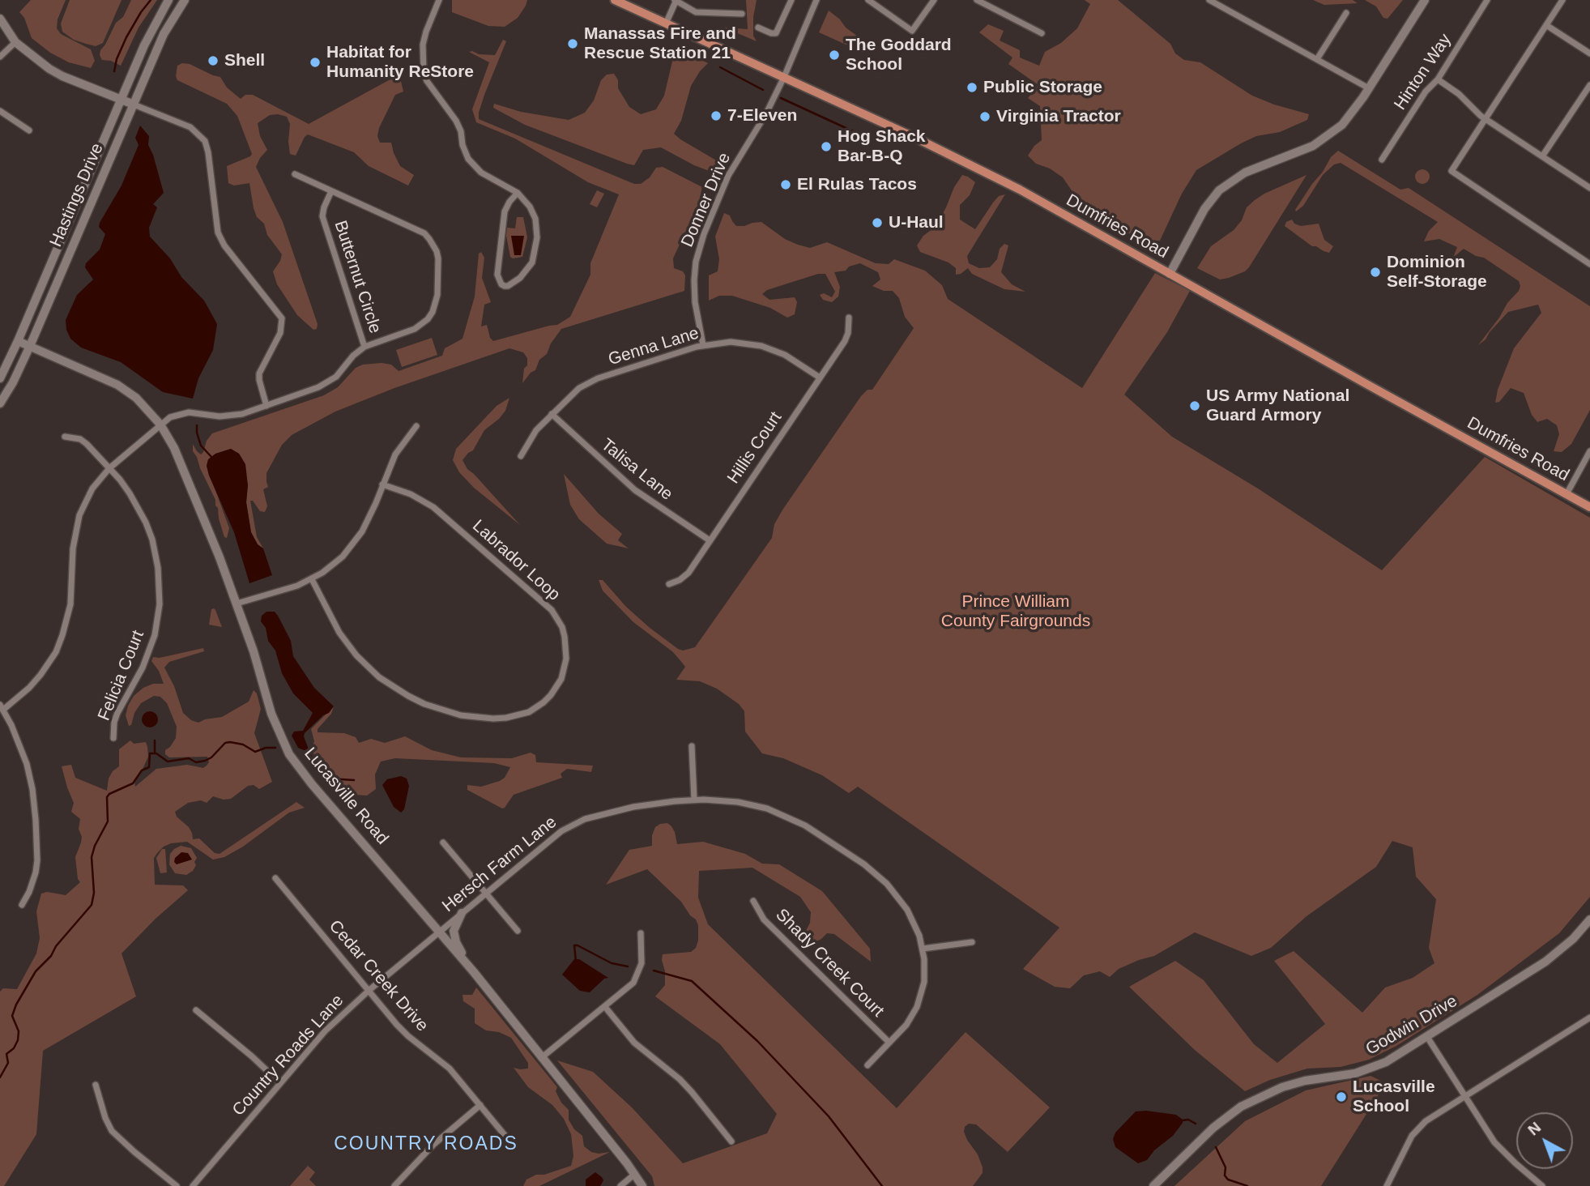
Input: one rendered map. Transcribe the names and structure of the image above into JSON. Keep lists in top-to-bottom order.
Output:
{
  "streets": {
    "main road": ["Dumfries Road"],
    "street": [
      "Hinton Way",
      "Hastings Drive",
      "Donner Drive",
      "Butternut Circle",
      "Genna Lane",
      "Hillis Court",
      "Talisa Lane",
      "Labrador Loop",
      "Felicia Court",
      "Lucasville Road",
      "Hersch Farm Lane",
      "Shady Creek Court",
      "Cedar Creek Drive",
      "Godwin Drive",
      "Country Roads Lane"
    ]
  },
  "crossings": [
    ["Hastings Drive", "Lucasville Road"],
    ["Donner Drive", "Dumfries Road"],
    ["Donner Drive", "Genna Lane"],
    ["Genna Lane", "Hillis Court"],
    ["Genna Lane", "Talisa Lane"],
    ["Hillis Court", "Talisa Lane"],
    ["Lucasville Road", "Hersch Farm Lane"],
    ["Lucasville Road", "Country Roads Lane"],
    ["Hersch Farm Lane", "Shady Creek Court"],
    ["Hersch Farm Lane", "Country Roads Lane"],
    ["Cedar Creek Drive", "Country Roads Lane"]
  ],
  "districts": ["COUNTRY ROADS"],
  "parks": ["Prince William County Fairgrounds"],
  "places": [
    "Manassas Fire and Rescue Station 21",
    "The Goddard School",
    "Shell",
    "Habitat for Humanity ReStore",
    "Public Storage",
    "7-Eleven",
    "Virginia Tractor",
    "Hog Shack Bar-B-Q",
    "El Rulas Tacos",
    "U-Haul",
    "Dominion Self-Storage",
    "US Army National Guard Armory",
    "Lucasville School"
  ],
  "north": "top left"
}
